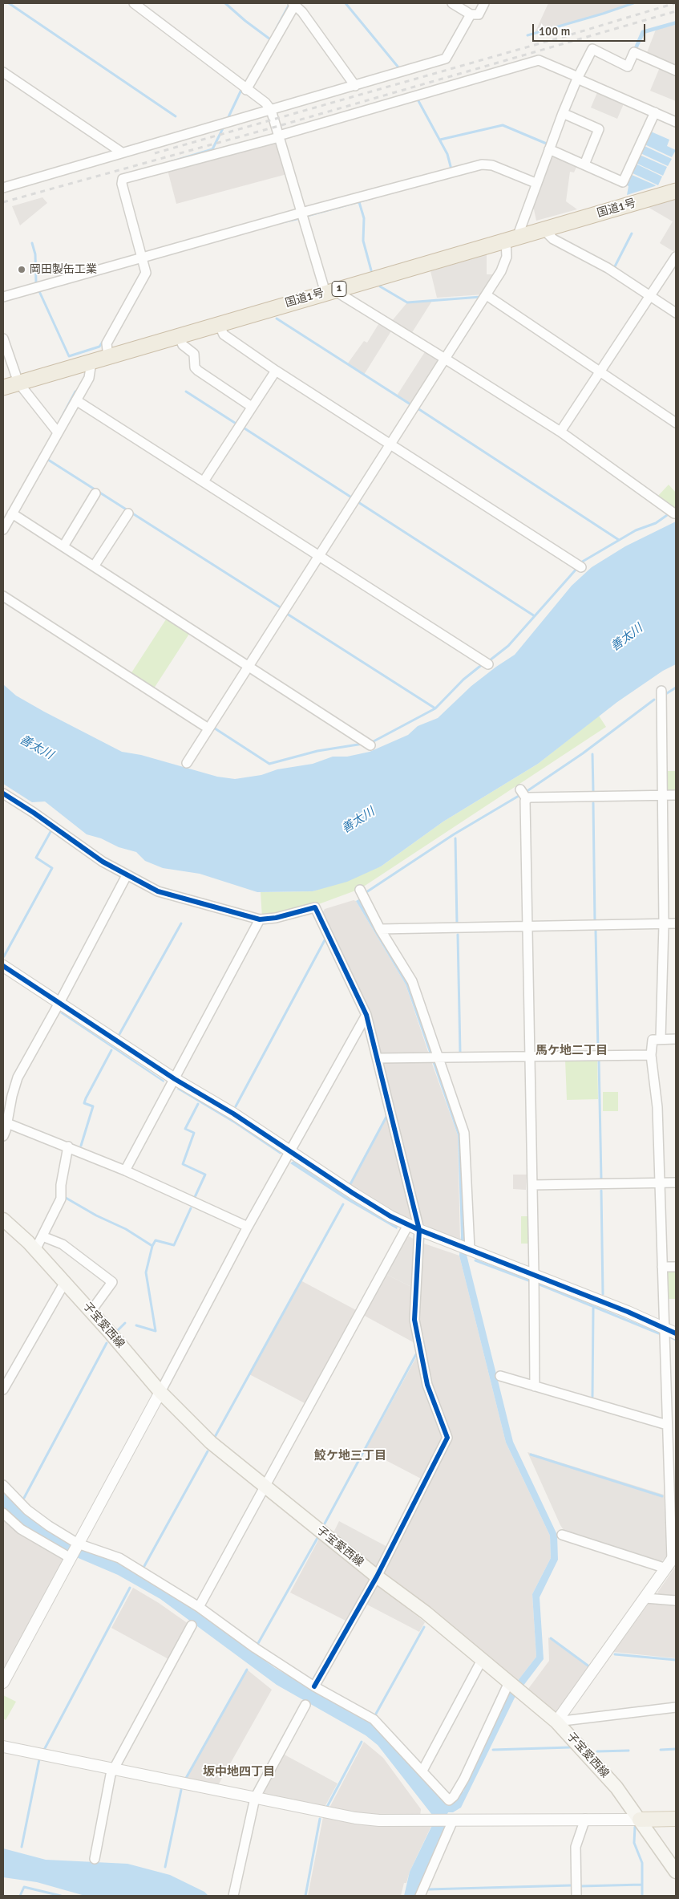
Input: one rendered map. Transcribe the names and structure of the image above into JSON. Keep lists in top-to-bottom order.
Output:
{
  "streets": {
    "highway": ["国道1号", "1"],
    "main road": ["子宝愛西線"]
  },
  "districts": ["馬ケ地二丁目", "鮫ケ地三丁目", "坂中地四丁目"],
  "water": ["善太川"],
  "places": ["岡田製缶工業"],
  "scale_bar": "100 m"
}
